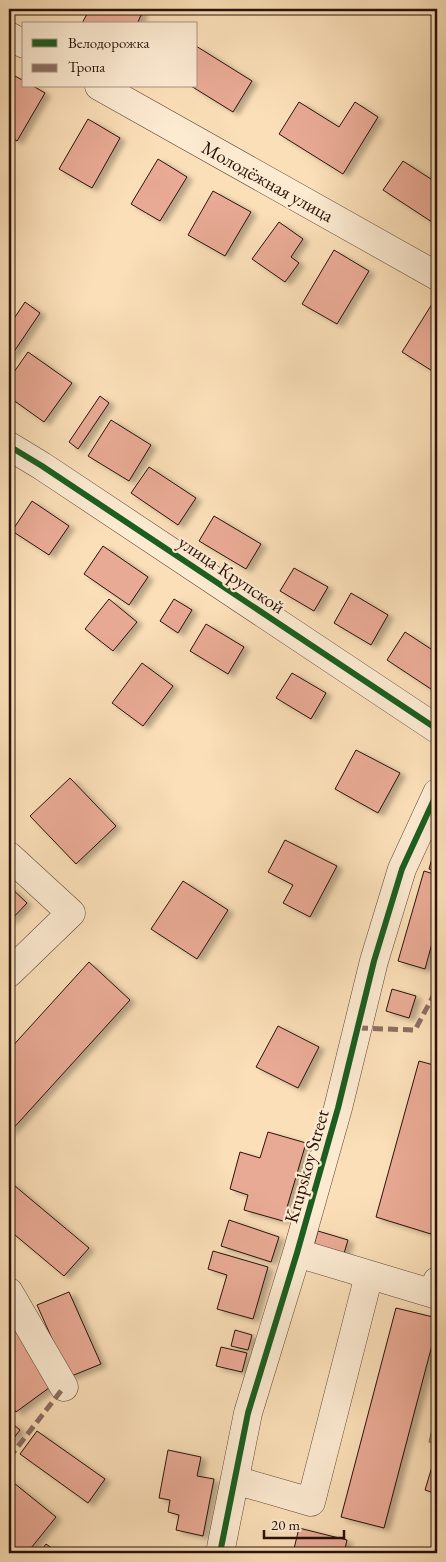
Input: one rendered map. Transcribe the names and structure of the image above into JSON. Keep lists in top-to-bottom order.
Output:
{
  "streets": {
    "street": ["Молодёжная улица", "улица Крупской", "Krupskoy Street"]
  },
  "legend": ["Велодорожка", "Тропа"],
  "scale_bar": "20 m"
}
